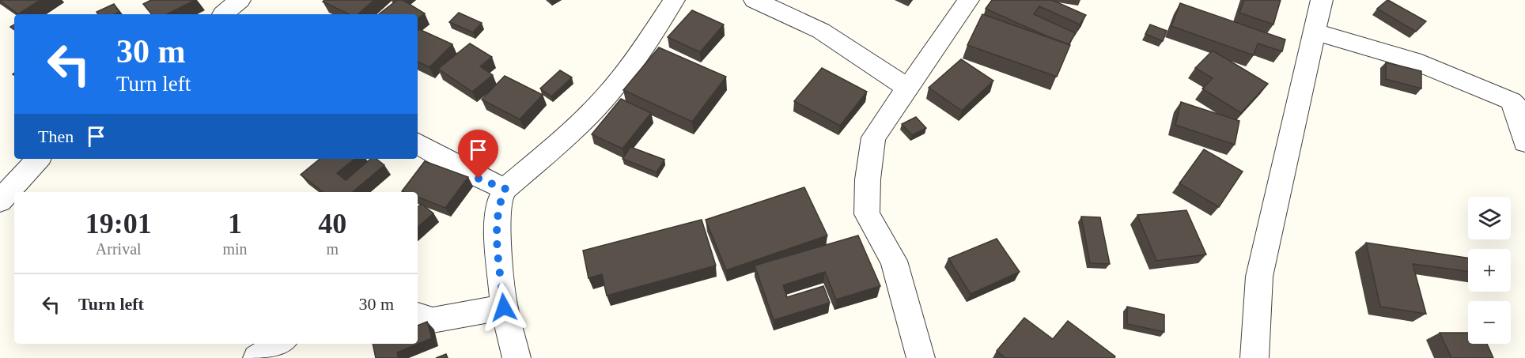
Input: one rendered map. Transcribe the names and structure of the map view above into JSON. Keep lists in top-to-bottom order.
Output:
{
  "page": {
    "turn": ["30 m", "Turn left"],
    "then": "Then",
    "eta": [
      "19:01",
      "Arrival",
      "1",
      "min",
      "40",
      "m"
    ],
    "map_buttons": ["+", "−"],
    "list": [
      {
        "name": "Turn left",
        "value": "30 m"
      }
    ]
  }
}
